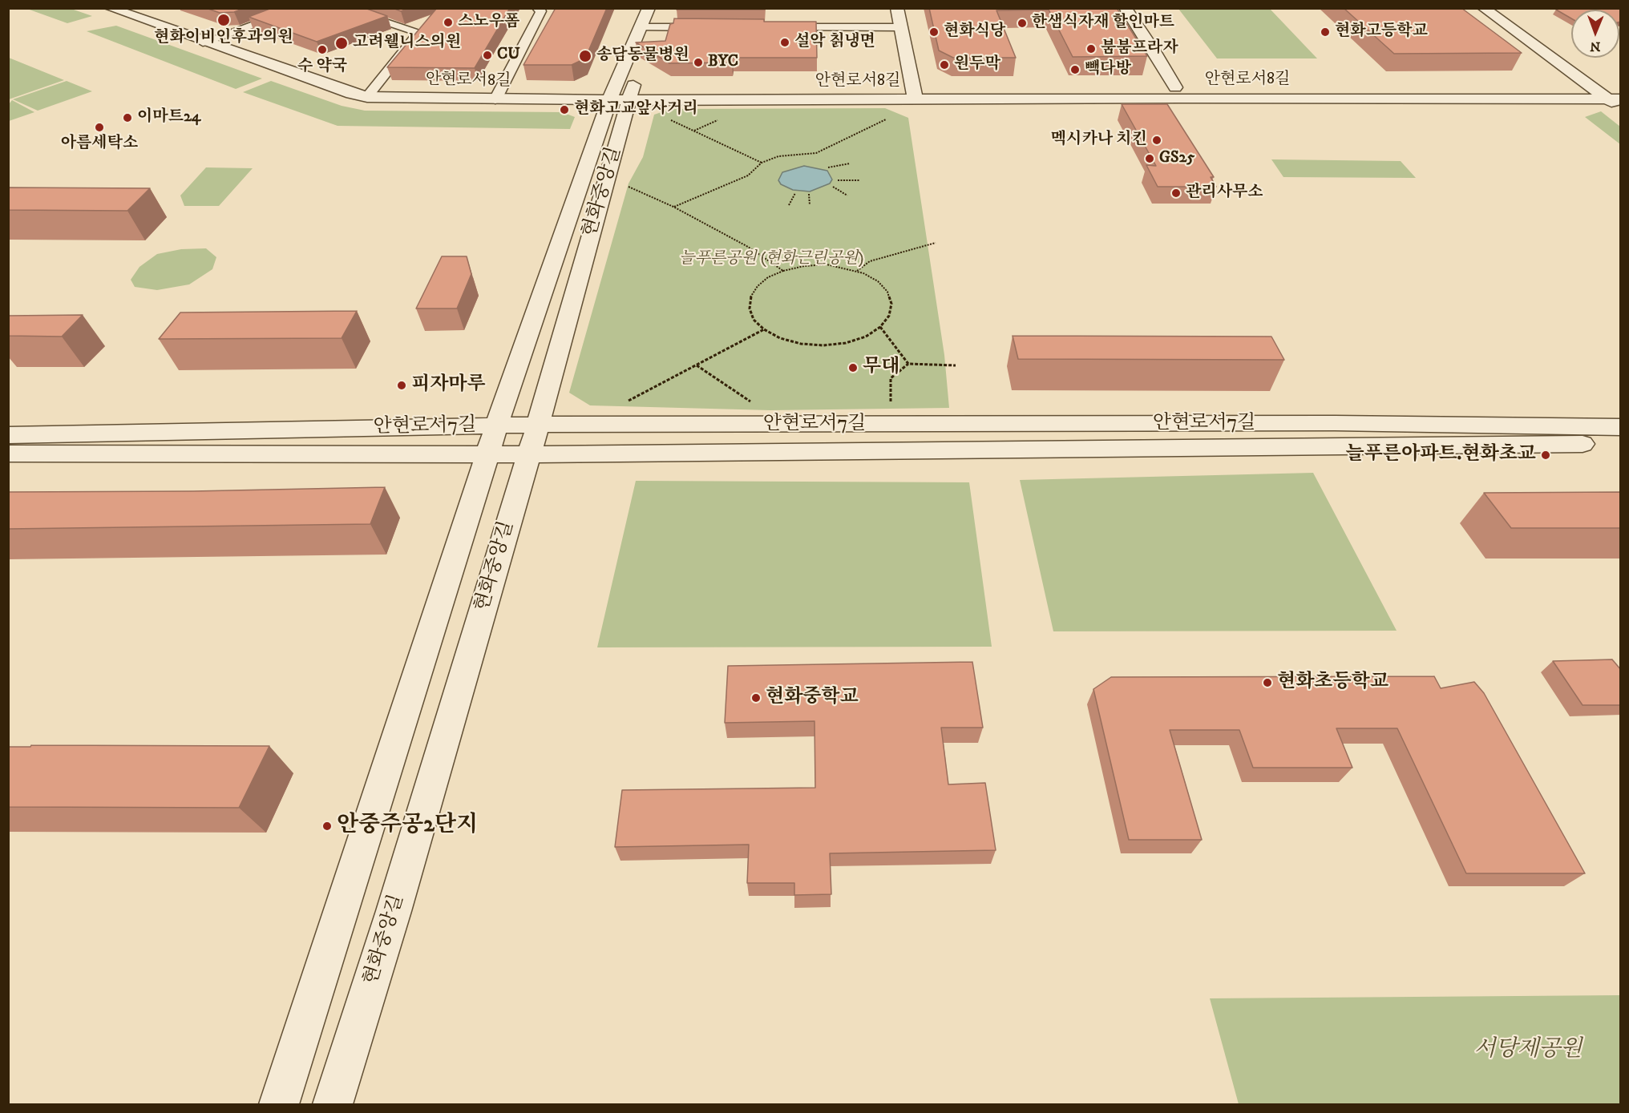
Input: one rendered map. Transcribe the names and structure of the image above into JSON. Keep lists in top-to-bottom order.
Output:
{
  "streets": {
    "street": ["안현로서8길", "현화중앙길", "안현로서7길"]
  },
  "crossings": [
    ["안현로서8길", "현화중앙길"],
    ["현화중앙길", "안현로서7길"]
  ],
  "parks": ["늘푸른공원 (현화근린공원)", "서당제공원"],
  "places": [
    "현화이비인후과의원",
    "스노우폼",
    "한샘식자재 할인마트",
    "현화식당",
    "현화고등학교",
    "설악 칡냉면",
    "고려웰니스의원",
    "붐붐프라자",
    "수 약국",
    "CU",
    "송담동물병원",
    "BYC",
    "원두막",
    "빽다방",
    "현화고교앞사거리",
    "이마트24",
    "아름세탁소",
    "멕시카나 치킨",
    "GS25",
    "관리사무소",
    "무대",
    "피자마루",
    "늘푸른아파트.현화초교",
    "현화초등학교",
    "현화중학교",
    "안중주공2단지"
  ],
  "north": "bottom"
}
